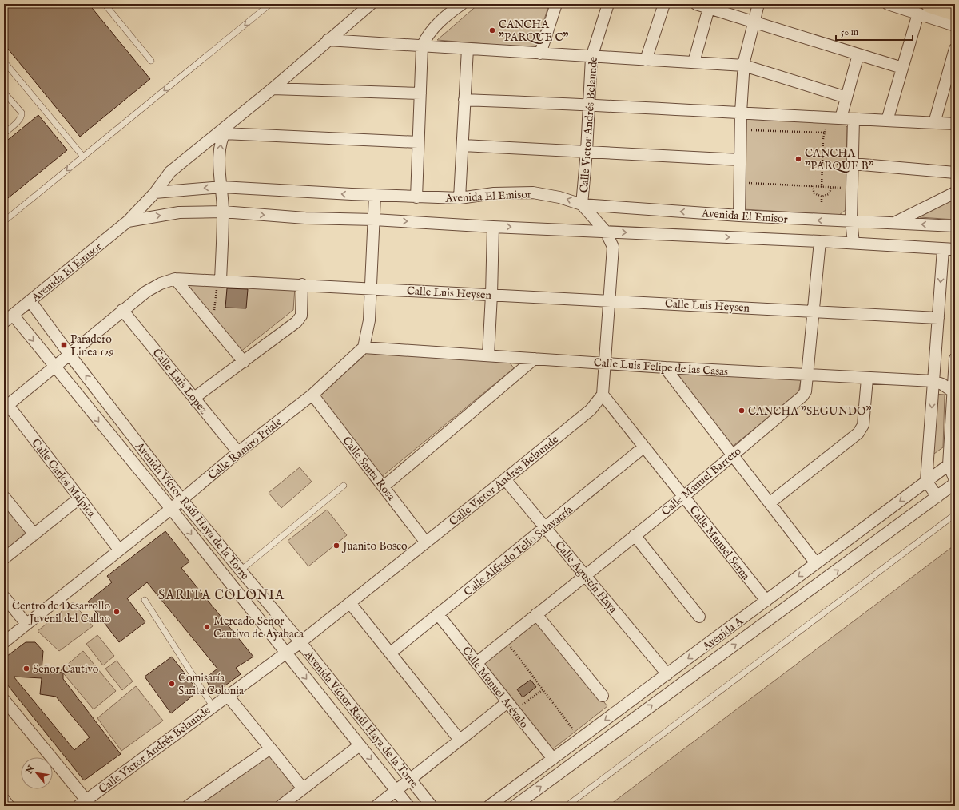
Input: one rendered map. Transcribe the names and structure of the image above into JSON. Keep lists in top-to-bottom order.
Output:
{
  "streets": {
    "street": [
      "Calle Victor Andrés Belaunde",
      "Avenida El Emisor",
      "Calle Luis Heysen",
      "Calle Luis Felipe de las Casas",
      "Calle Luis Lopez",
      "Calle Ramiro Prialé",
      "Calle Santa Rosa",
      "Calle Carlos Malpica",
      "Calle Manuel Barreto",
      "Avenida Víctor Raúl Haya de la Torre",
      "Calle Manuel Serna",
      "Calle Alfredo Tello Salavarría",
      "Calle Agustín Haya",
      "Avenida A",
      "Calle Manuel Arévalo"
    ]
  },
  "crossings": [
    ["Calle Victor Andrés Belaunde", "Avenida El Emisor"],
    ["Calle Victor Andrés Belaunde", "Calle Luis Heysen"],
    ["Calle Victor Andrés Belaunde", "Calle Luis Felipe de las Casas"],
    ["Calle Victor Andrés Belaunde", "Calle Santa Rosa"],
    ["Calle Victor Andrés Belaunde", "Avenida Víctor Raúl Haya de la Torre"],
    ["Calle Victor Andrés Belaunde", "Calle Manuel Serna"],
    ["Calle Victor Andrés Belaunde", "Calle Agustín Haya"],
    ["Avenida El Emisor", "Calle Manuel Barreto"],
    ["Avenida El Emisor", "Avenida Víctor Raúl Haya de la Torre"],
    ["Calle Luis Heysen", "Calle Luis Lopez"],
    ["Calle Luis Heysen", "Calle Carlos Malpica"],
    ["Calle Luis Heysen", "Calle Manuel Barreto"],
    ["Calle Luis Heysen", "Avenida Víctor Raúl Haya de la Torre"],
    ["Calle Luis Felipe de las Casas", "Calle Ramiro Prialé"],
    ["Calle Luis Felipe de las Casas", "Calle Manuel Barreto"],
    ["Calle Luis Lopez", "Calle Ramiro Prialé"],
    ["Calle Ramiro Prialé", "Calle Santa Rosa"],
    ["Calle Ramiro Prialé", "Calle Carlos Malpica"],
    ["Calle Ramiro Prialé", "Avenida Víctor Raúl Haya de la Torre"],
    ["Calle Manuel Barreto", "Calle Manuel Serna"],
    ["Calle Manuel Barreto", "Calle Agustín Haya"],
    ["Calle Manuel Barreto", "Calle Manuel Arévalo"],
    ["Calle Manuel Serna", "Calle Alfredo Tello Salavarría"],
    ["Calle Manuel Serna", "Avenida A"],
    ["Calle Alfredo Tello Salavarría", "Calle Agustín Haya"],
    ["Calle Alfredo Tello Salavarría", "Calle Manuel Arévalo"],
    ["Calle Agustín Haya", "Avenida A"],
    ["Avenida A", "Calle Manuel Arévalo"]
  ],
  "districts": ["SARITA COLONIA"],
  "places": {
    "other": [
      "CANCHA \"PARQUE C\"",
      "CANCHA \"PARQUE B\"",
      "CANCHA \"SEGUNDO\"",
      "Juanito Bosco",
      "Centro de Desarrollo Juvenil del Callao",
      "Mercado Señor Cautivo de Ayabaca",
      "Señor Cautivo",
      "Comisaría Sarita Colonia"
    ],
    "transit": ["Paradero Linea 129"]
  },
  "scale_bar": "50 m",
  "north": "top left"
}
